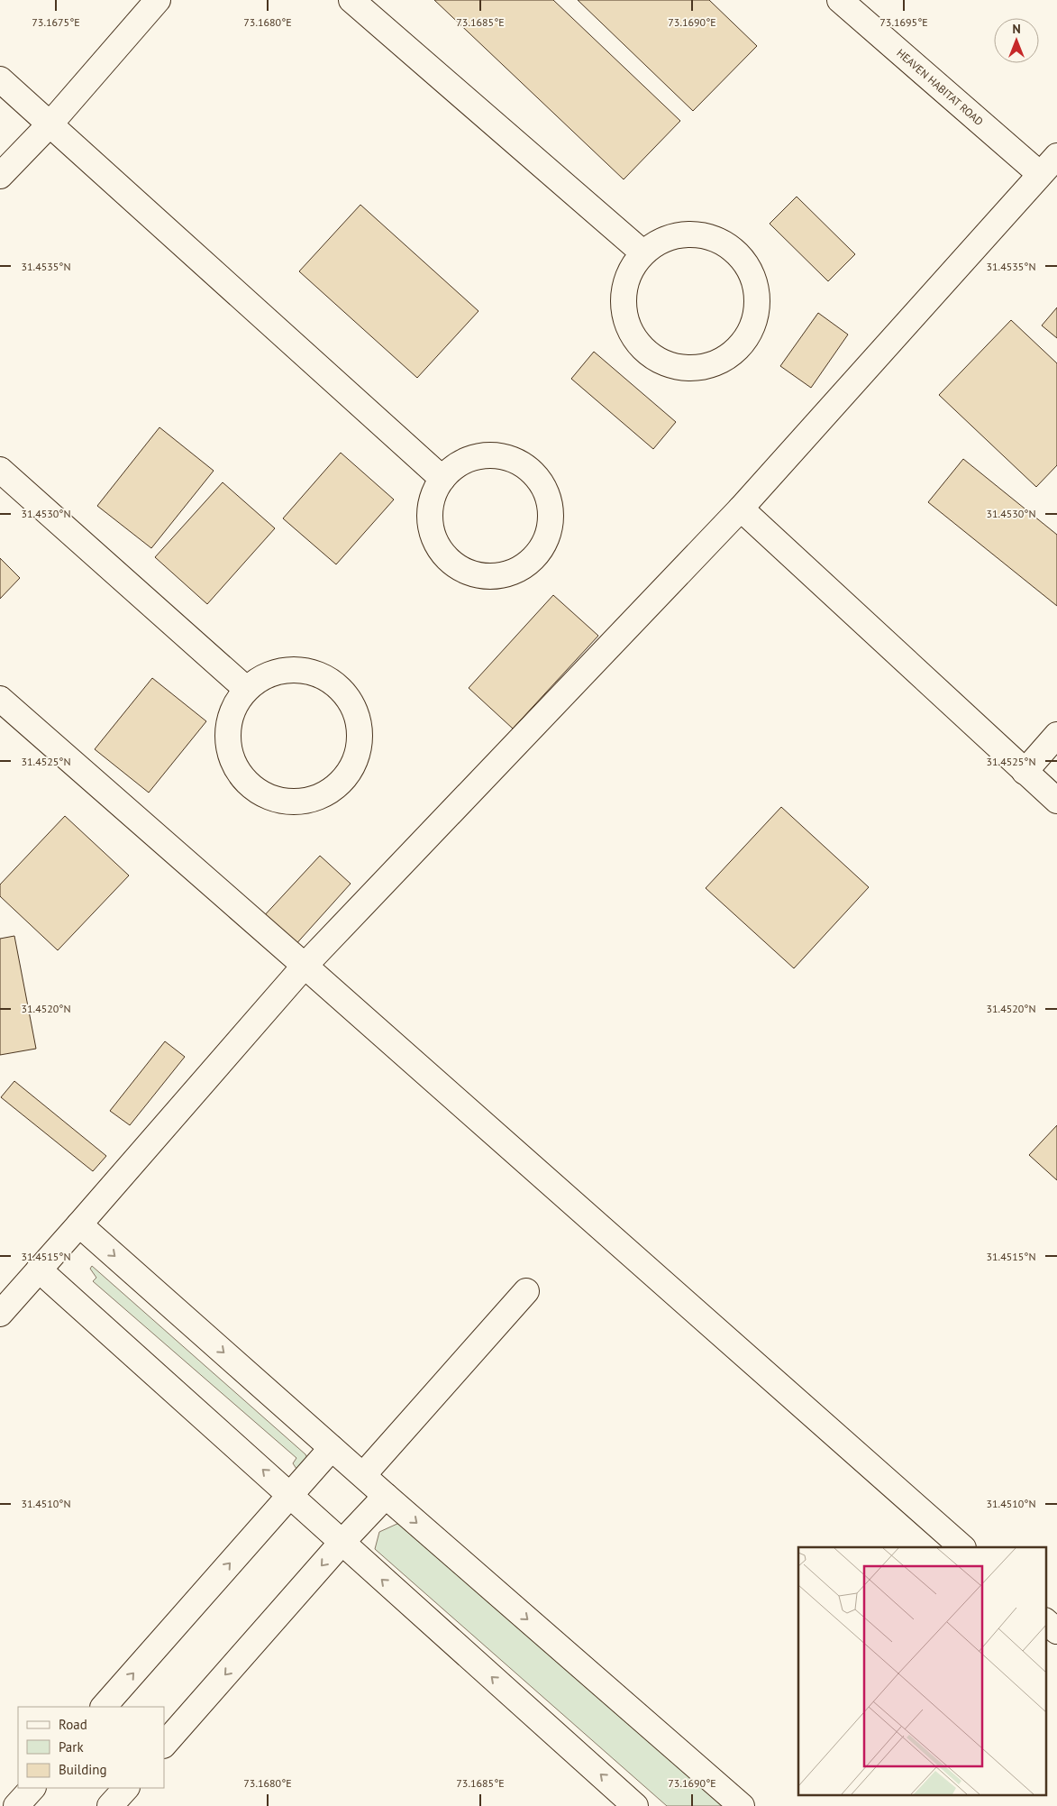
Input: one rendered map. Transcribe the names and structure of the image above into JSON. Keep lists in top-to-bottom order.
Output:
{
  "streets": {
    "street": ["HEAVEN HABITAT ROAD"]
  },
  "legend": ["Road", "Park", "Building"],
  "north": "top",
  "coordinates": [
    "73.1675°E",
    "73.1680°E",
    "73.1685°E",
    "73.1690°E",
    "73.1695°E",
    "31.4535°N",
    "31.4530°N",
    "31.4525°N",
    "31.4520°N",
    "31.4515°N",
    "31.4510°N"
  ]
}
